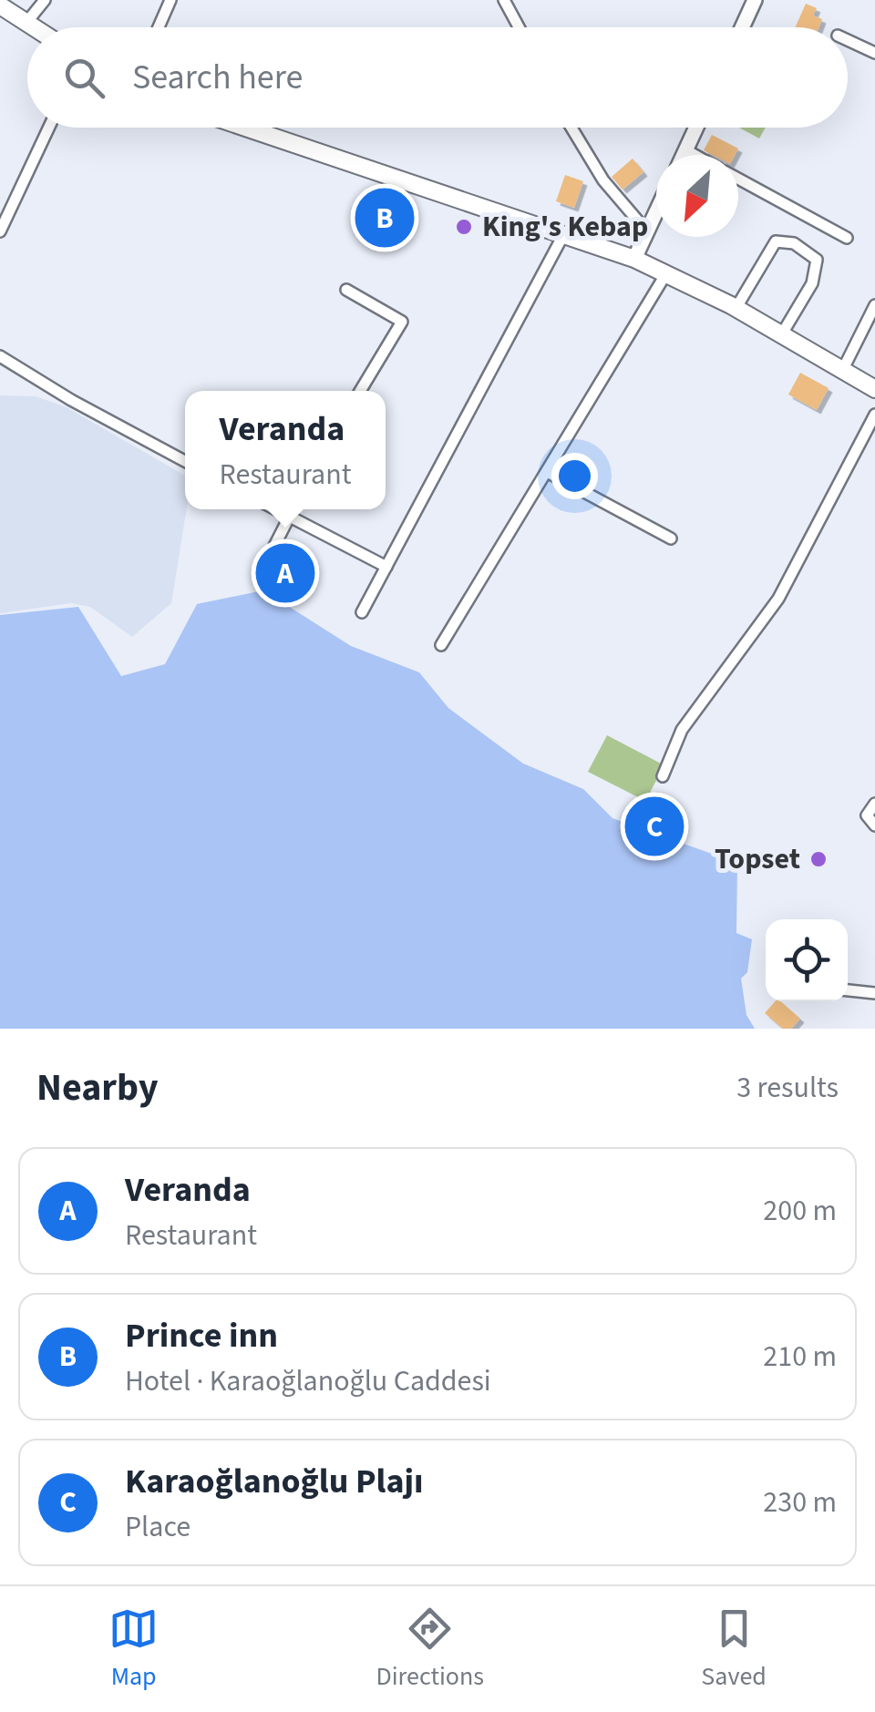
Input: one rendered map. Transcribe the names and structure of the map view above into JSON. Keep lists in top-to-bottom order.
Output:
{
  "places": ["King's Kebap", "Topset"],
  "north": "bottom left",
  "page": {
    "search": "Search here",
    "pins": ["B", "A", "C"],
    "popup": ["Veranda", "Restaurant"],
    "heading": ["Nearby", "3 results"],
    "list": [
      {
        "mark": "A",
        "name": "Veranda",
        "note": "Restaurant",
        "value": "200 m"
      },
      {
        "mark": "B",
        "name": "Prince inn",
        "note": "Hotel · Karaoğlanoğlu Caddesi",
        "value": "210 m"
      },
      {
        "mark": "C",
        "name": "Karaoğlanoğlu Plajı",
        "note": "Place",
        "value": "230 m"
      }
    ],
    "nav": ["Map", "Directions", "Saved"]
  }
}
